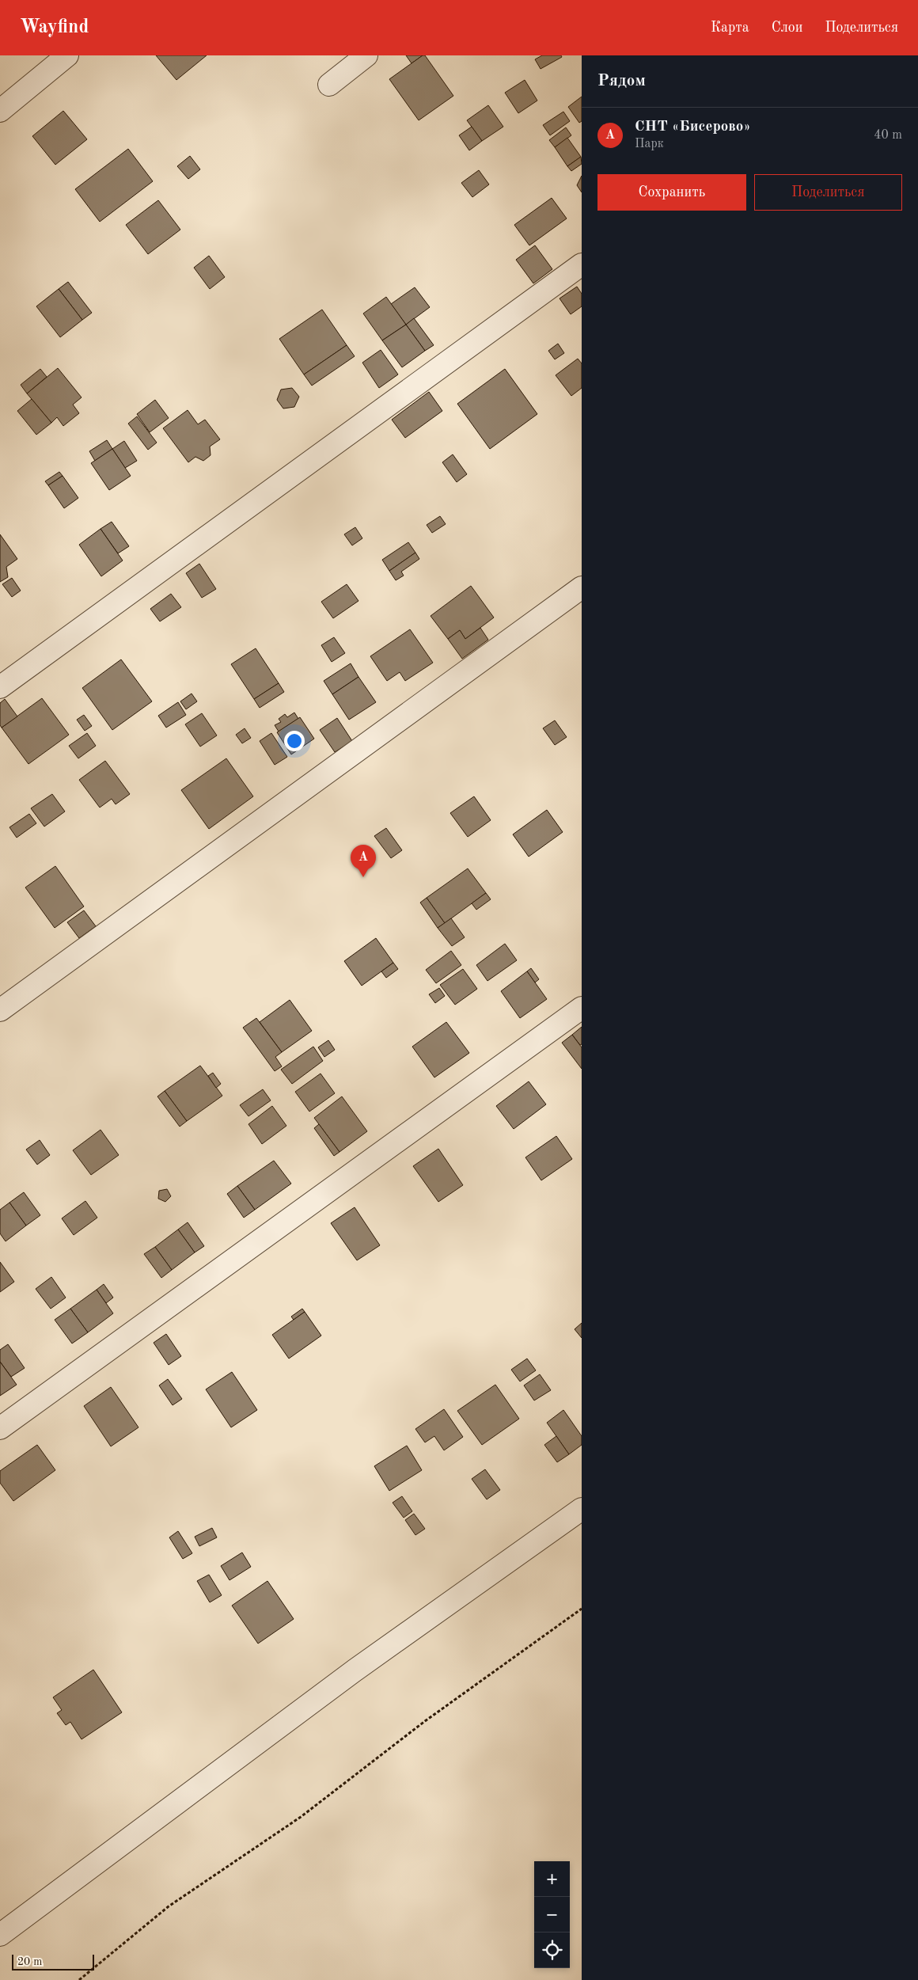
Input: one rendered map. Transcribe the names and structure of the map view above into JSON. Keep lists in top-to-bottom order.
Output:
{
  "scale_bar": "20 m",
  "page": {
    "header": "Wayfind",
    "nav": ["Карта", "Слои", "Поделиться"],
    "heading": "Рядом",
    "list": [
      {
        "mark": "A",
        "name": "СНТ «Бисерово»",
        "note": "Парк",
        "value": "40 m"
      }
    ],
    "buttons": ["Сохранить", "Поделиться"],
    "pins": "A",
    "map_buttons": ["+", "−"],
    "scale": "20 m"
  }
}
